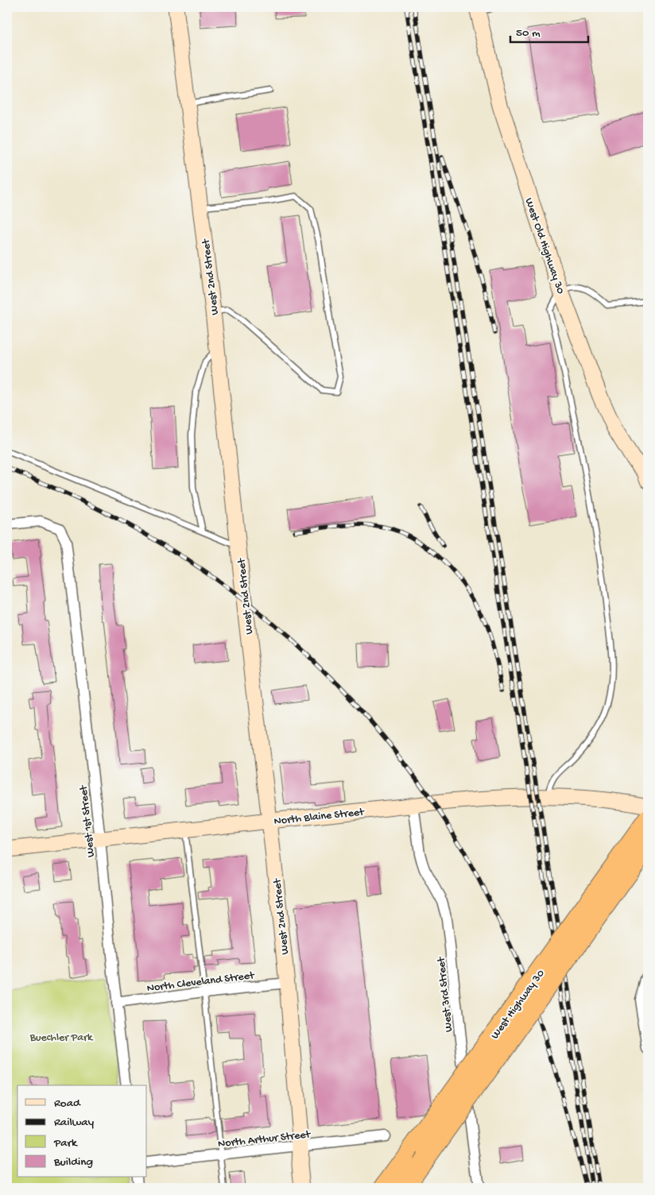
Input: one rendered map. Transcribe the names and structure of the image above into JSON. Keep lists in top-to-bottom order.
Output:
{
  "streets": {
    "highway": ["West Highway 30"],
    "street": [
      "West Old Highway 30",
      "West 2nd Street",
      "North Blaine Street",
      "West 1st Street",
      "North Cleveland Street",
      "West 3rd Street",
      "North Arthur Street"
    ]
  },
  "crossings": [
    ["West 2nd Street", "North Blaine Street"],
    ["West 2nd Street", "North Cleveland Street"],
    ["West 2nd Street", "North Arthur Street"],
    ["North Blaine Street", "West 1st Street"],
    ["North Blaine Street", "West 3rd Street"],
    ["West 1st Street", "North Cleveland Street"]
  ],
  "parks": ["Buechler Park"],
  "legend": [
    "Road",
    "Railway",
    "Park",
    "Building"
  ],
  "scale_bar": "50 m"
}
